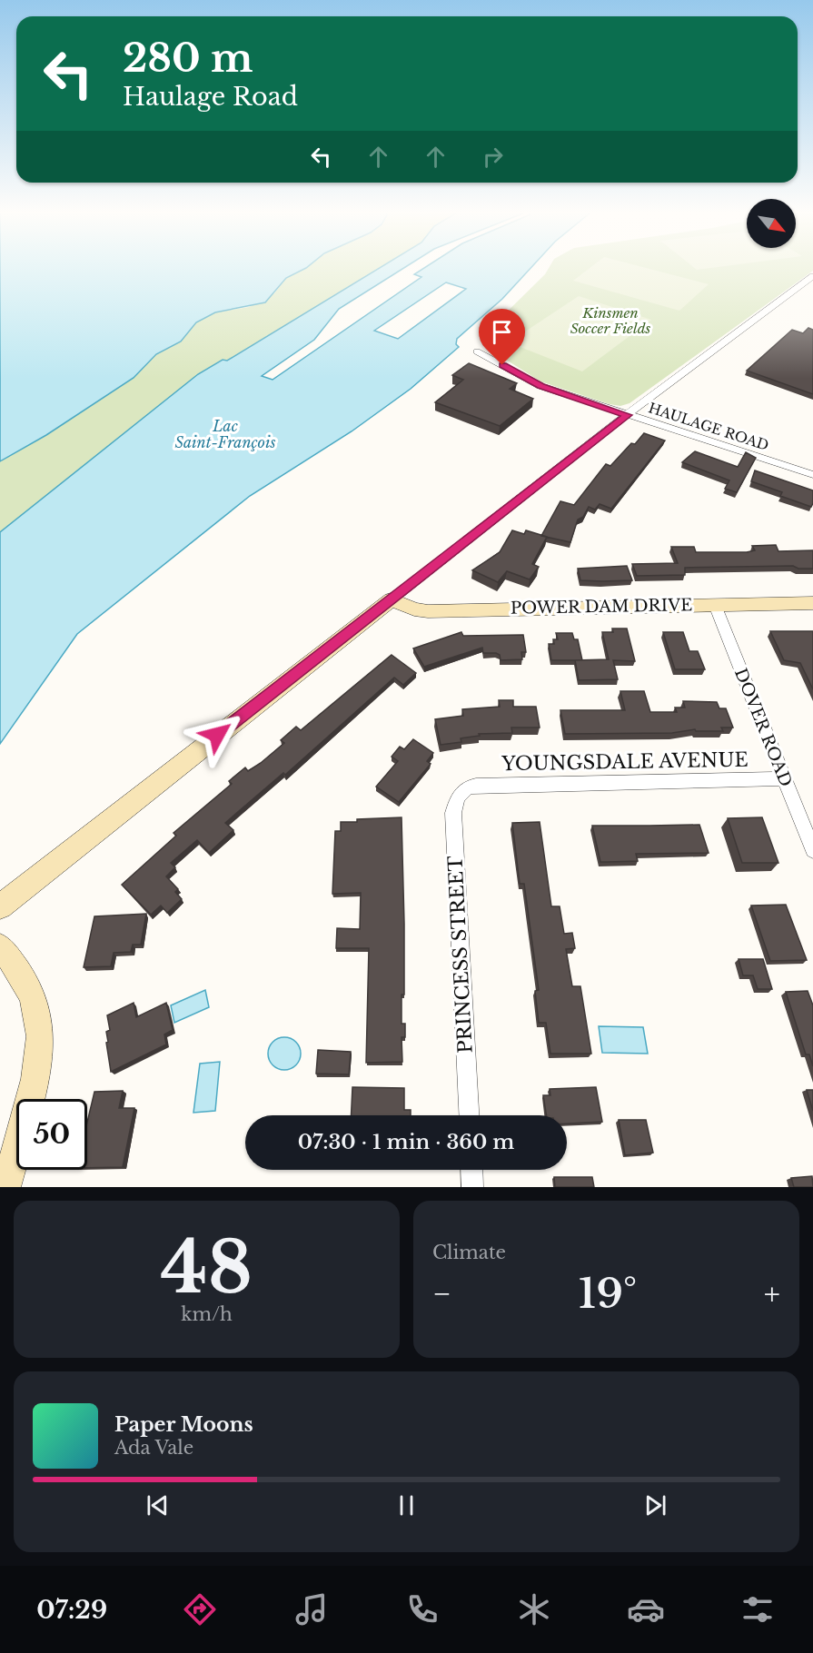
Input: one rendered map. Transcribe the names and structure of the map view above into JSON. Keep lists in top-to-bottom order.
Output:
{
  "streets": {
    "main road": ["POWER DAM DRIVE"],
    "street": [
      "HAULAGE ROAD",
      "DOVER ROAD",
      "YOUNGSDALE AVENUE",
      "PRINCESS STREET"
    ]
  },
  "crossings": [
    ["POWER DAM DRIVE", "DOVER ROAD"],
    ["DOVER ROAD", "YOUNGSDALE AVENUE"],
    ["YOUNGSDALE AVENUE", "PRINCESS STREET"]
  ],
  "water": ["Lac Saint-François"],
  "parks": ["Kinsmen Soccer Fields"],
  "north": "bottom right",
  "page": {
    "turn": ["280 m", "Haulage Road"],
    "limit": "50",
    "trip": "07:30 · 1 min · 360 m",
    "tile": [
      ["48", "km/h"],
      "Climate"
    ],
    "heat": ["−", "19°", "+"],
    "song": ["Paper Moons", "Ada Vale"],
    "tabs": "07:29"
  }
}
